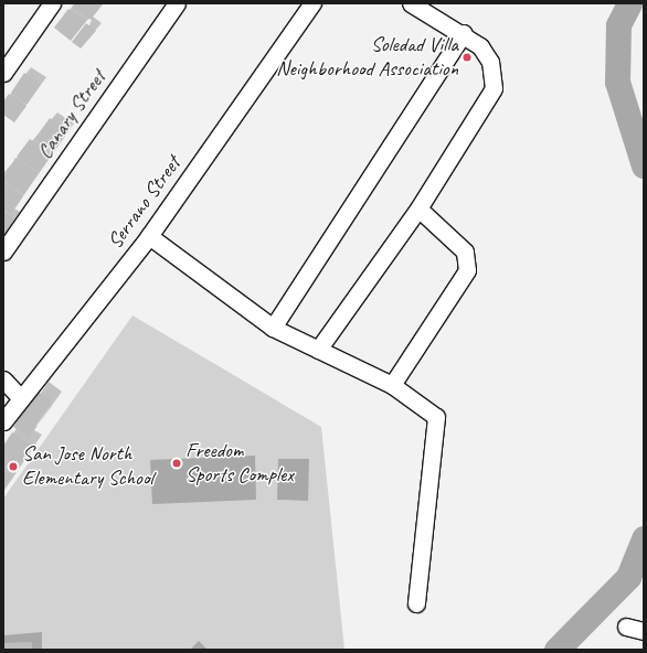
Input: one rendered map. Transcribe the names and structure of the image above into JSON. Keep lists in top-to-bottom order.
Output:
{
  "streets": {
    "street": ["Canary Street", "Serrano Street"]
  },
  "places": ["Soledad Villa Neighborhood Association", "Freedom Sports Complex", "San Jose North Elementary School"]
}
